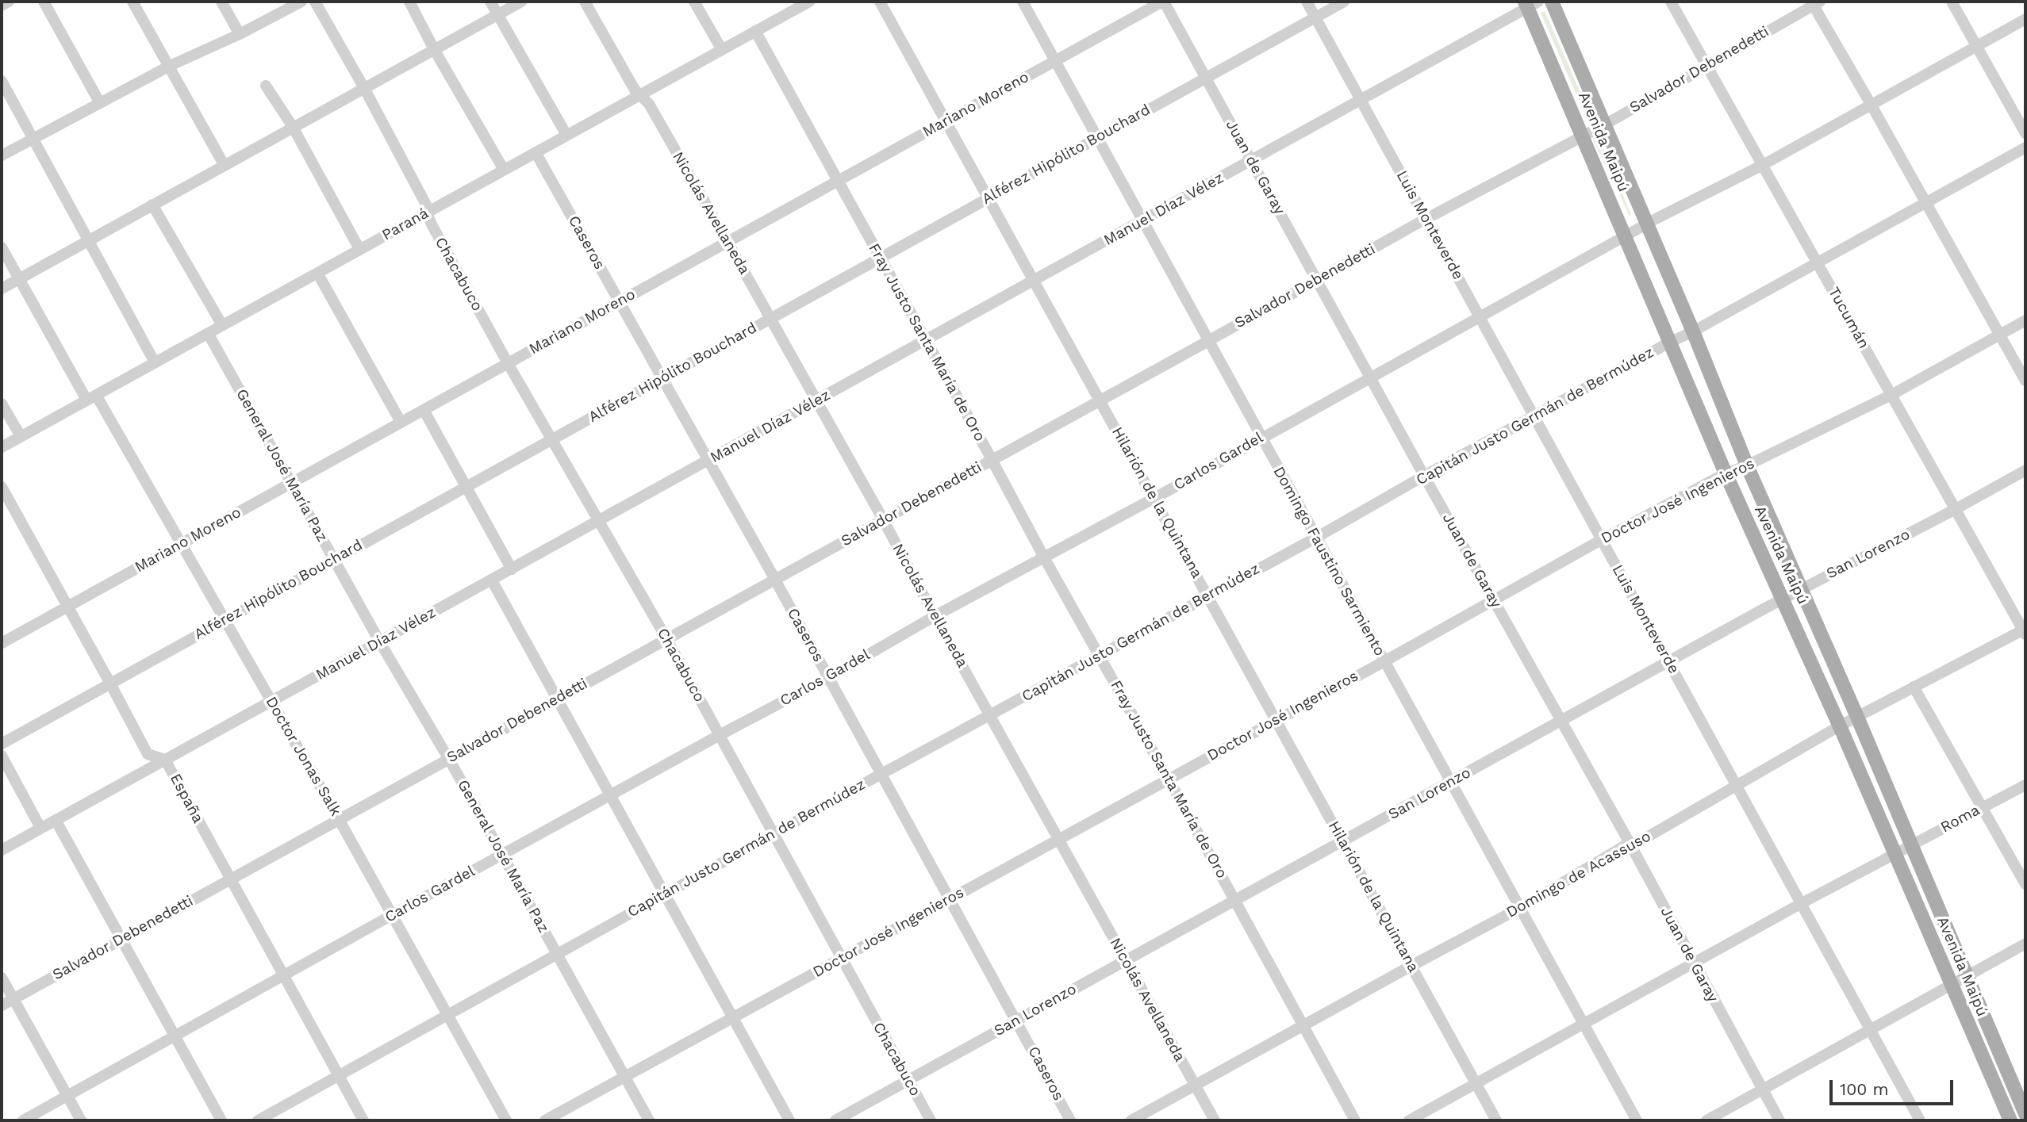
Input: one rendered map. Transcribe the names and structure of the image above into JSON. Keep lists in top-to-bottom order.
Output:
{
  "streets": {
    "main road": ["Avenida Maipú"],
    "street": [
      "Salvador Debenedetti",
      "Mariano Moreno",
      "Alférez Hipólito Bouchard",
      "Juan de Garay",
      "Manuel Díaz Vélez",
      "Nicolás Avellaneda",
      "Paraná",
      "Luis Monteverde",
      "Caseros",
      "Chacabuco",
      "Tucumán",
      "Fray Justo Santa María de Oro",
      "Capitán Justo Germán de Bermúdez",
      "Carlos Gardel",
      "General José María Paz",
      "Doctor José Ingenieros",
      "Hilarión de la Quintana",
      "San Lorenzo",
      "Domingo Faustino Sarmiento",
      "Doctor Jonas Salk",
      "España",
      "Roma",
      "Domingo de Acassuso"
    ]
  },
  "crossings": [
    ["Salvador Debenedetti", "Avenida Maipú"],
    ["Salvador Debenedetti", "Juan de Garay"],
    ["Salvador Debenedetti", "Nicolás Avellaneda"],
    ["Salvador Debenedetti", "Luis Monteverde"],
    ["Salvador Debenedetti", "Caseros"],
    ["Salvador Debenedetti", "Chacabuco"],
    ["Salvador Debenedetti", "Tucumán"],
    ["Salvador Debenedetti", "Fray Justo Santa María de Oro"],
    ["Salvador Debenedetti", "General José María Paz"],
    ["Salvador Debenedetti", "Hilarión de la Quintana"],
    ["Salvador Debenedetti", "Domingo Faustino Sarmiento"],
    ["Salvador Debenedetti", "Doctor Jonas Salk"],
    ["Salvador Debenedetti", "España"],
    ["Mariano Moreno", "Juan de Garay"],
    ["Mariano Moreno", "Nicolás Avellaneda"],
    ["Mariano Moreno", "Caseros"],
    ["Mariano Moreno", "Chacabuco"],
    ["Mariano Moreno", "Fray Justo Santa María de Oro"],
    ["Mariano Moreno", "General José María Paz"],
    ["Mariano Moreno", "Hilarión de la Quintana"],
    ["Mariano Moreno", "Domingo Faustino Sarmiento"],
    ["Mariano Moreno", "Doctor Jonas Salk"],
    ["Mariano Moreno", "España"],
    ["Avenida Maipú", "Manuel Díaz Vélez"],
    ["Avenida Maipú", "Capitán Justo Germán de Bermúdez"],
    ["Avenida Maipú", "Carlos Gardel"],
    ["Avenida Maipú", "Doctor José Ingenieros"],
    ["Avenida Maipú", "San Lorenzo"],
    ["Avenida Maipú", "Roma"],
    ["Avenida Maipú", "Domingo de Acassuso"],
    ["Alférez Hipólito Bouchard", "Juan de Garay"],
    ["Alférez Hipólito Bouchard", "Nicolás Avellaneda"],
    ["Alférez Hipólito Bouchard", "Luis Monteverde"],
    ["Alférez Hipólito Bouchard", "Caseros"],
    ["Alférez Hipólito Bouchard", "Chacabuco"],
    ["Alférez Hipólito Bouchard", "Fray Justo Santa María de Oro"],
    ["Alférez Hipólito Bouchard", "General José María Paz"],
    ["Alférez Hipólito Bouchard", "Hilarión de la Quintana"],
    ["Alférez Hipólito Bouchard", "Domingo Faustino Sarmiento"],
    ["Alférez Hipólito Bouchard", "Doctor Jonas Salk"],
    ["Alférez Hipólito Bouchard", "España"],
    ["Juan de Garay", "Manuel Díaz Vélez"],
    ["Juan de Garay", "Capitán Justo Germán de Bermúdez"],
    ["Juan de Garay", "Carlos Gardel"],
    ["Juan de Garay", "Doctor José Ingenieros"],
    ["Juan de Garay", "San Lorenzo"],
    ["Juan de Garay", "Roma"],
    ["Juan de Garay", "Domingo de Acassuso"],
    ["Manuel Díaz Vélez", "Nicolás Avellaneda"],
    ["Manuel Díaz Vélez", "Luis Monteverde"],
    ["Manuel Díaz Vélez", "Caseros"],
    ["Manuel Díaz Vélez", "Chacabuco"],
    ["Manuel Díaz Vélez", "Fray Justo Santa María de Oro"],
    ["Manuel Díaz Vélez", "General José María Paz"],
    ["Manuel Díaz Vélez", "Hilarión de la Quintana"],
    ["Manuel Díaz Vélez", "Domingo Faustino Sarmiento"],
    ["Manuel Díaz Vélez", "Doctor Jonas Salk"],
    ["Manuel Díaz Vélez", "España"],
    ["Nicolás Avellaneda", "Paraná"],
    ["Nicolás Avellaneda", "Capitán Justo Germán de Bermúdez"],
    ["Nicolás Avellaneda", "Carlos Gardel"],
    ["Nicolás Avellaneda", "Doctor José Ingenieros"],
    ["Nicolás Avellaneda", "San Lorenzo"],
    ["Nicolás Avellaneda", "Domingo de Acassuso"],
    ["Paraná", "Caseros"],
    ["Paraná", "Chacabuco"],
    ["Paraná", "Fray Justo Santa María de Oro"],
    ["Paraná", "General José María Paz"],
    ["Paraná", "Doctor Jonas Salk"],
    ["Luis Monteverde", "Capitán Justo Germán de Bermúdez"],
    ["Luis Monteverde", "Carlos Gardel"],
    ["Luis Monteverde", "Doctor José Ingenieros"],
    ["Luis Monteverde", "San Lorenzo"],
    ["Luis Monteverde", "Roma"],
    ["Luis Monteverde", "Domingo de Acassuso"],
    ["Caseros", "Capitán Justo Germán de Bermúdez"],
    ["Caseros", "Carlos Gardel"],
    ["Caseros", "Doctor José Ingenieros"],
    ["Caseros", "San Lorenzo"],
    ["Chacabuco", "Capitán Justo Germán de Bermúdez"],
    ["Chacabuco", "Carlos Gardel"],
    ["Chacabuco", "Doctor José Ingenieros"],
    ["Chacabuco", "San Lorenzo"],
    ["Tucumán", "Capitán Justo Germán de Bermúdez"],
    ["Tucumán", "Carlos Gardel"],
    ["Tucumán", "Doctor José Ingenieros"],
    ["Tucumán", "San Lorenzo"],
    ["Tucumán", "Domingo de Acassuso"],
    ["Fray Justo Santa María de Oro", "Capitán Justo Germán de Bermúdez"],
    ["Fray Justo Santa María de Oro", "Carlos Gardel"],
    ["Fray Justo Santa María de Oro", "Doctor José Ingenieros"],
    ["Fray Justo Santa María de Oro", "San Lorenzo"],
    ["Fray Justo Santa María de Oro", "Domingo de Acassuso"],
    ["Capitán Justo Germán de Bermúdez", "General José María Paz"],
    ["Capitán Justo Germán de Bermúdez", "Hilarión de la Quintana"],
    ["Capitán Justo Germán de Bermúdez", "Domingo Faustino Sarmiento"],
    ["Capitán Justo Germán de Bermúdez", "Doctor Jonas Salk"],
    ["Capitán Justo Germán de Bermúdez", "España"],
    ["Carlos Gardel", "General José María Paz"],
    ["Carlos Gardel", "Hilarión de la Quintana"],
    ["Carlos Gardel", "Domingo Faustino Sarmiento"],
    ["Carlos Gardel", "Doctor Jonas Salk"],
    ["Carlos Gardel", "España"],
    ["General José María Paz", "Doctor José Ingenieros"],
    ["Doctor José Ingenieros", "Hilarión de la Quintana"],
    ["Doctor José Ingenieros", "Domingo Faustino Sarmiento"],
    ["Hilarión de la Quintana", "San Lorenzo"],
    ["Hilarión de la Quintana", "Roma"],
    ["Hilarión de la Quintana", "Domingo de Acassuso"],
    ["San Lorenzo", "Domingo Faustino Sarmiento"],
    ["Domingo Faustino Sarmiento", "Roma"],
    ["Domingo Faustino Sarmiento", "Domingo de Acassuso"]
  ],
  "scale_bar": "100 m"
}
